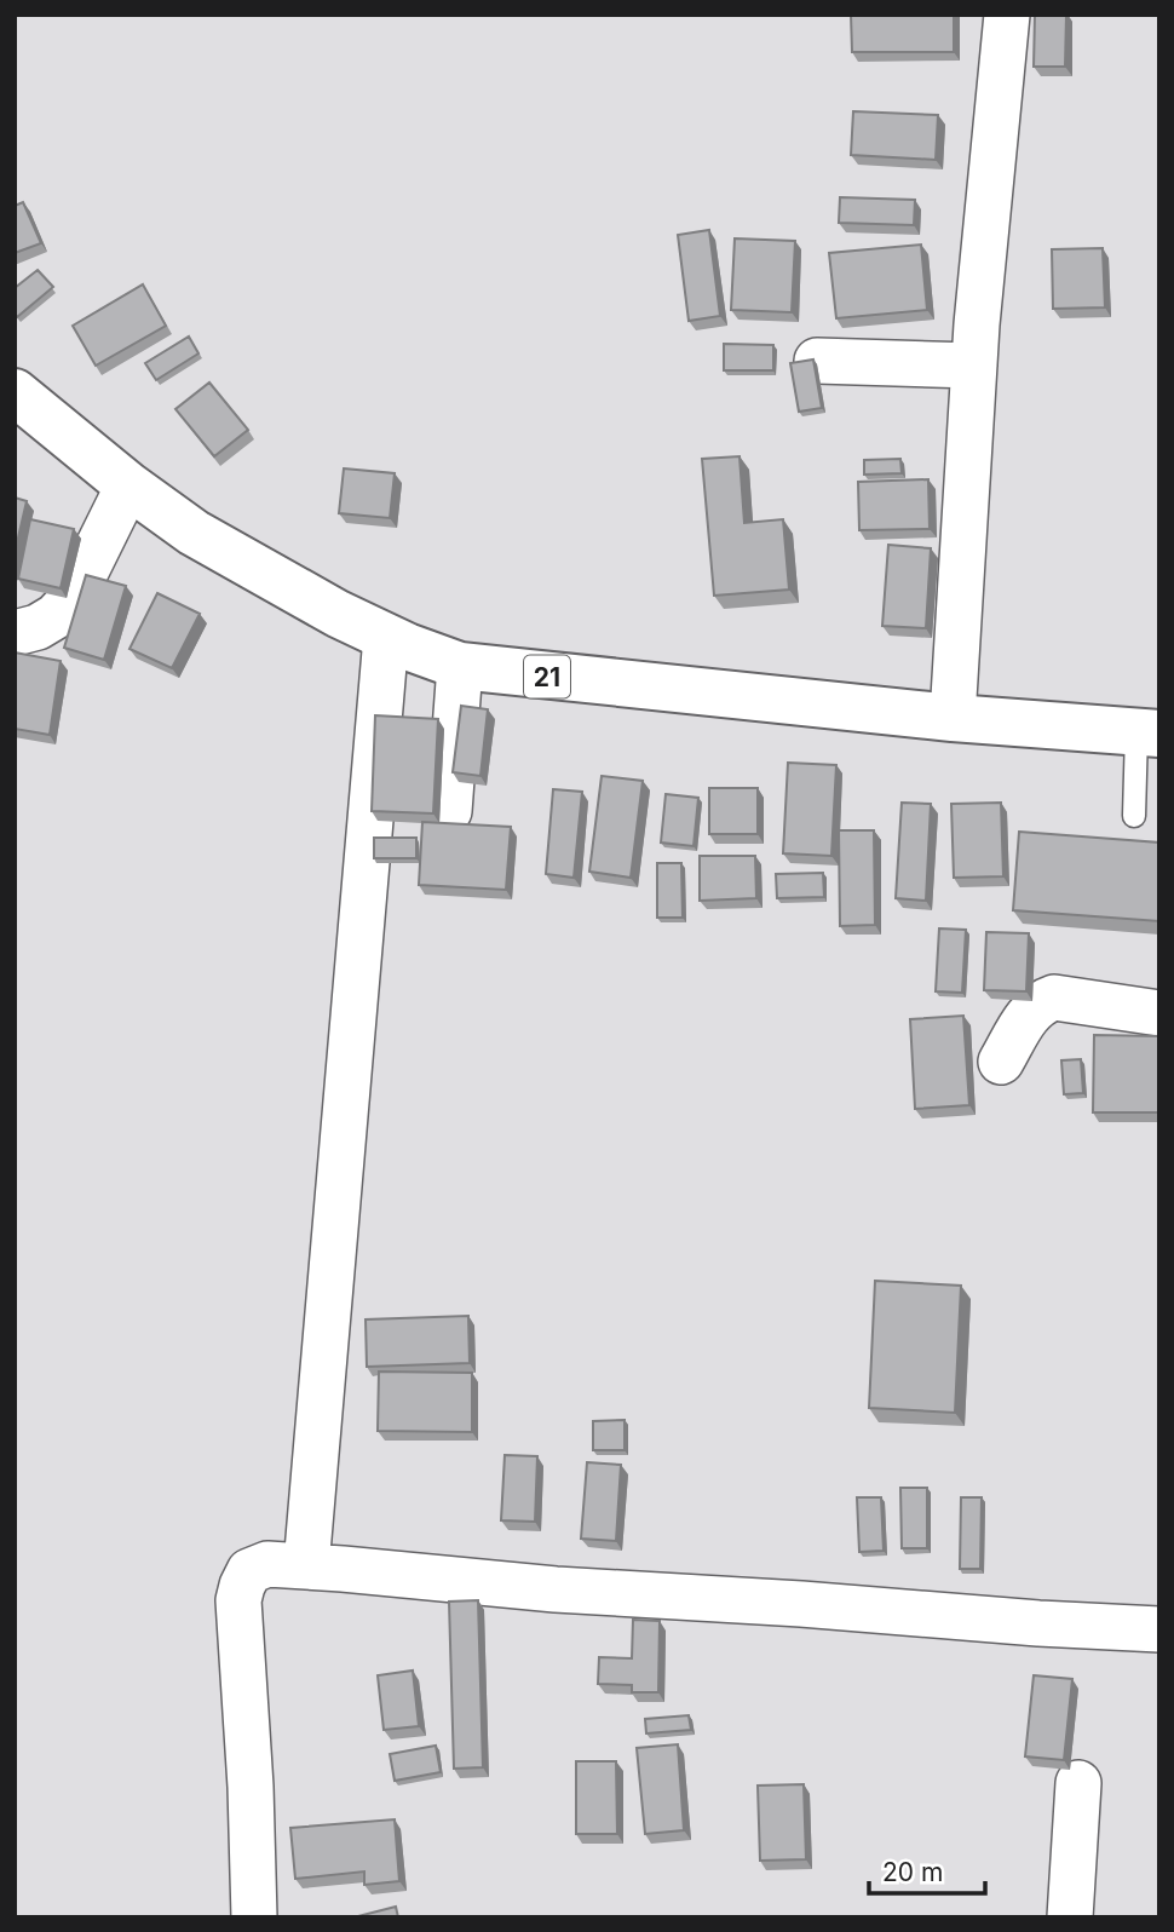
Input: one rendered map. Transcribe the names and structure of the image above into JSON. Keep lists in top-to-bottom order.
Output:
{
  "streets": {
    "highway": ["21"]
  },
  "scale_bar": "20 m"
}
